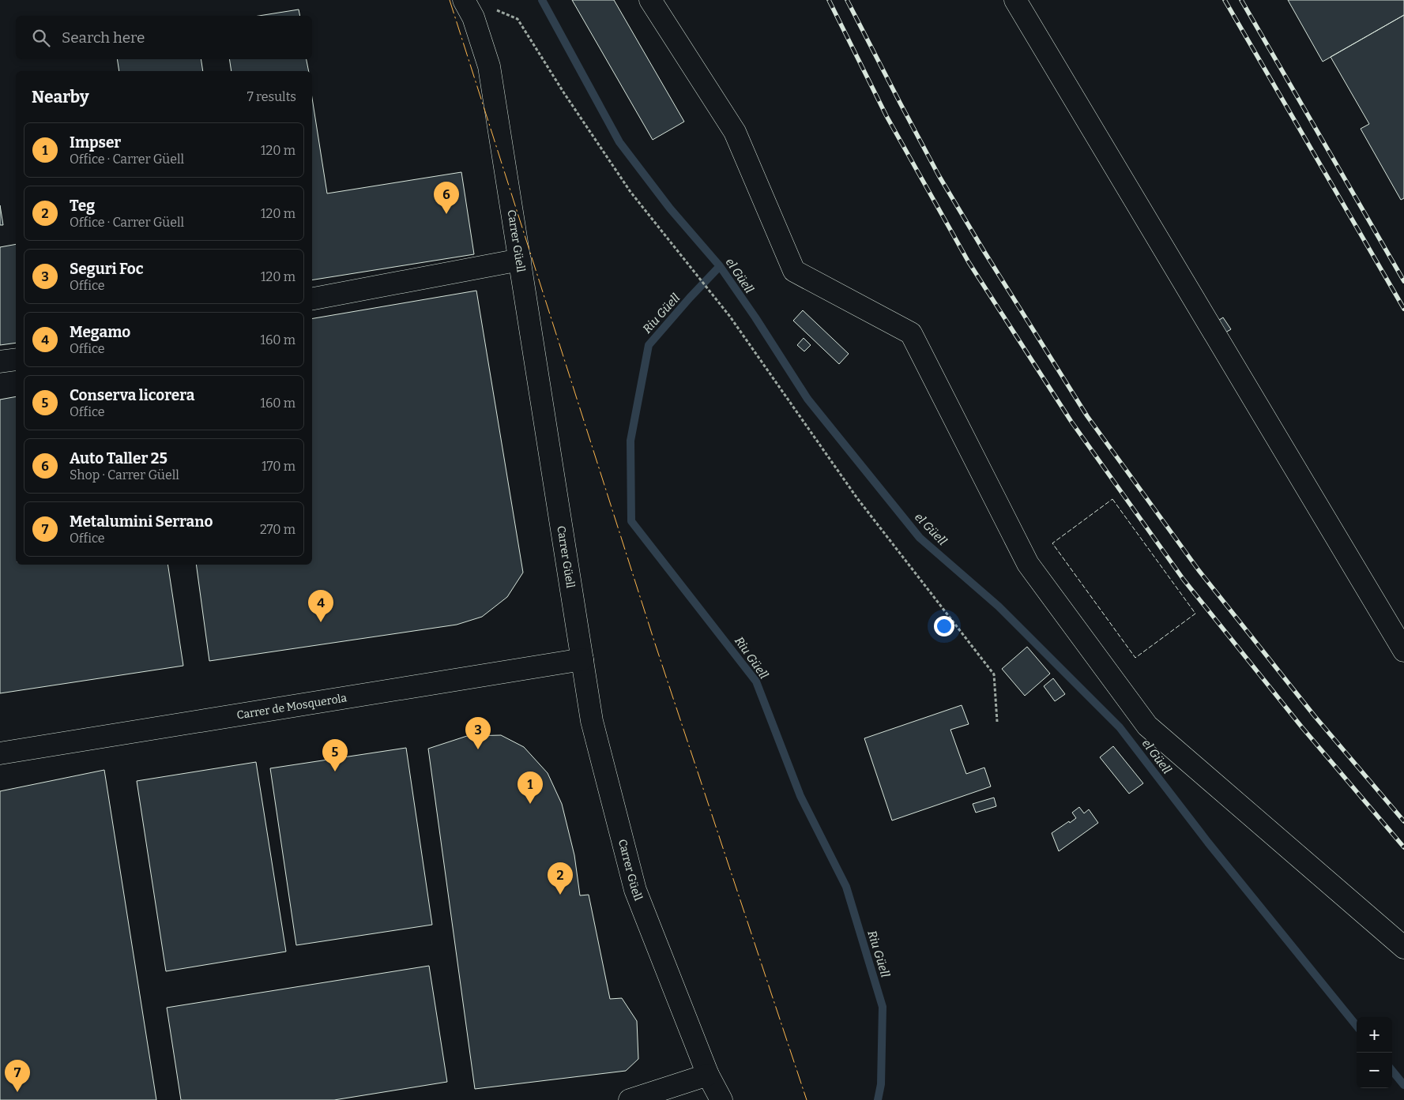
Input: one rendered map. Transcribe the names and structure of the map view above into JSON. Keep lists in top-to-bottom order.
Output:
{
  "streets": {
    "street": ["Carrer Güell", "Carrer de Mosquerola"]
  },
  "crossings": [
    ["Carrer Güell", "Carrer de Mosquerola"]
  ],
  "water": ["el Güell", "Riu Güell"],
  "page": {
    "search": "Search here",
    "heading": ["Nearby", "7 results"],
    "list": [
      {
        "mark": "1",
        "name": "Impser",
        "note": "Office · Carrer Güell",
        "value": "120 m"
      },
      {
        "mark": "2",
        "name": "Teg",
        "note": "Office · Carrer Güell",
        "value": "120 m"
      },
      {
        "mark": "3",
        "name": "Seguri Foc",
        "note": "Office",
        "value": "120 m"
      },
      {
        "mark": "4",
        "name": "Megamo",
        "note": "Office",
        "value": "160 m"
      },
      {
        "mark": "5",
        "name": "Conserva licorera",
        "note": "Office",
        "value": "160 m"
      },
      {
        "mark": "6",
        "name": "Auto Taller 25",
        "note": "Shop · Carrer Güell",
        "value": "170 m"
      },
      {
        "mark": "7",
        "name": "Metalumini Serrano",
        "note": "Office",
        "value": "270 m"
      }
    ],
    "pins": [
      "6",
      "4",
      "3",
      "5",
      "1",
      "2",
      "7"
    ],
    "map_buttons": ["+", "−"]
  }
}
